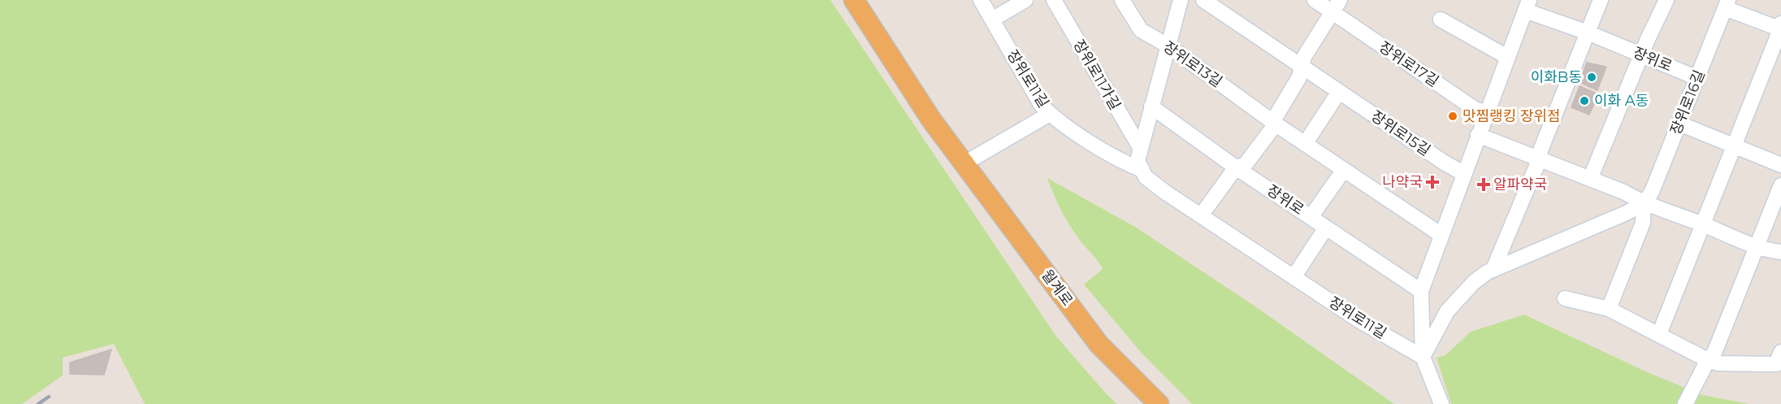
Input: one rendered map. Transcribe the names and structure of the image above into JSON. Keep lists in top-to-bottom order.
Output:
{
  "streets": {
    "main road": ["월계로"],
    "street": [
      "장위로",
      "장위로13길",
      "장위로17길",
      "장위로11가길",
      "장위로11길",
      "장위로16길",
      "장위로15길"
    ]
  },
  "crossings": [
    ["장위로", "장위로13길"],
    ["장위로", "장위로17길"],
    ["장위로", "장위로11길"],
    ["장위로", "장위로16길"],
    ["장위로", "장위로15길"]
  ],
  "places": {
    "other": ["이화B동", "이화 A동", "맛찜랭킹 장위점"],
    "health": ["나약국", "알파약국"]
  }
}
